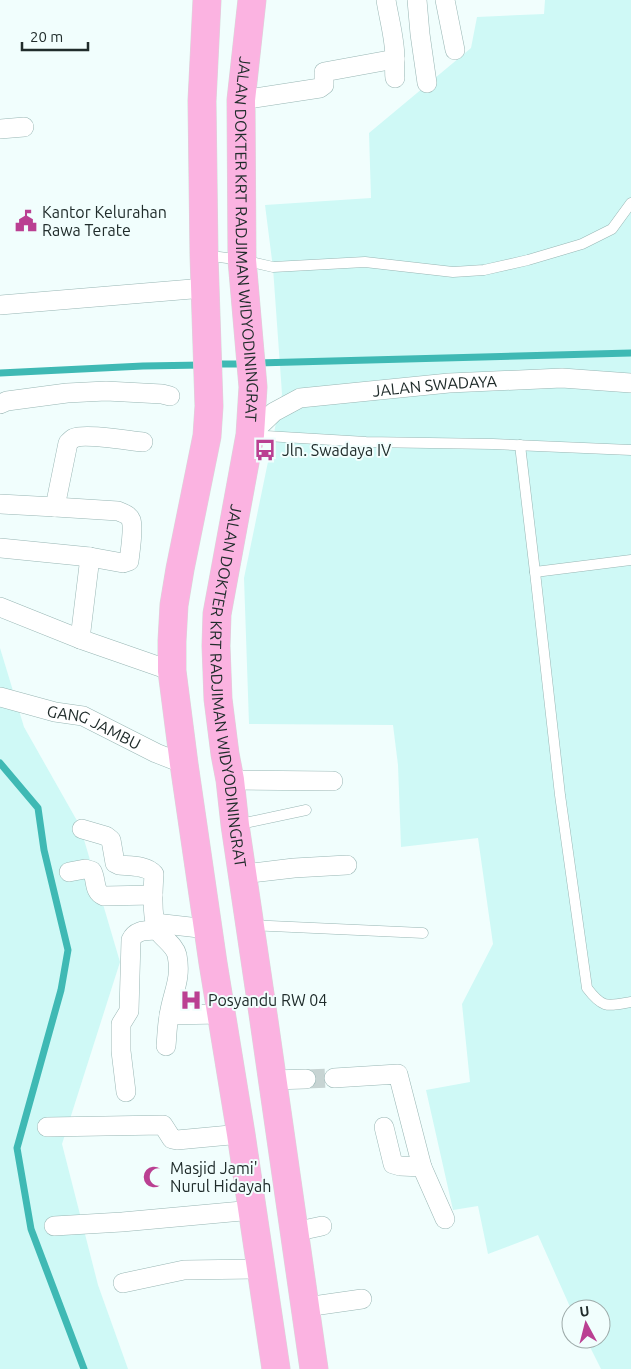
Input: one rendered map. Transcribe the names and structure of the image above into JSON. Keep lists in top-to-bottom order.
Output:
{
  "streets": {
    "main road": ["JALAN DOKTER KRT RADJIMAN WIDYODININGRAT"],
    "street": ["JALAN SWADAYA", "GANG JAMBU"]
  },
  "crossings": [
    ["JALAN DOKTER KRT RADJIMAN WIDYODININGRAT", "JALAN SWADAYA"]
  ],
  "places": {
    "public building": ["Kantor Kelurahan Rawa Terate"],
    "bus stop": ["Jln. Swadaya IV"],
    "hospital": ["Posyandu RW 04"],
    "mosque": ["Masjid Jami' Nurul Hidayah"]
  },
  "scale_bar": "20 m",
  "north": "top"
}
